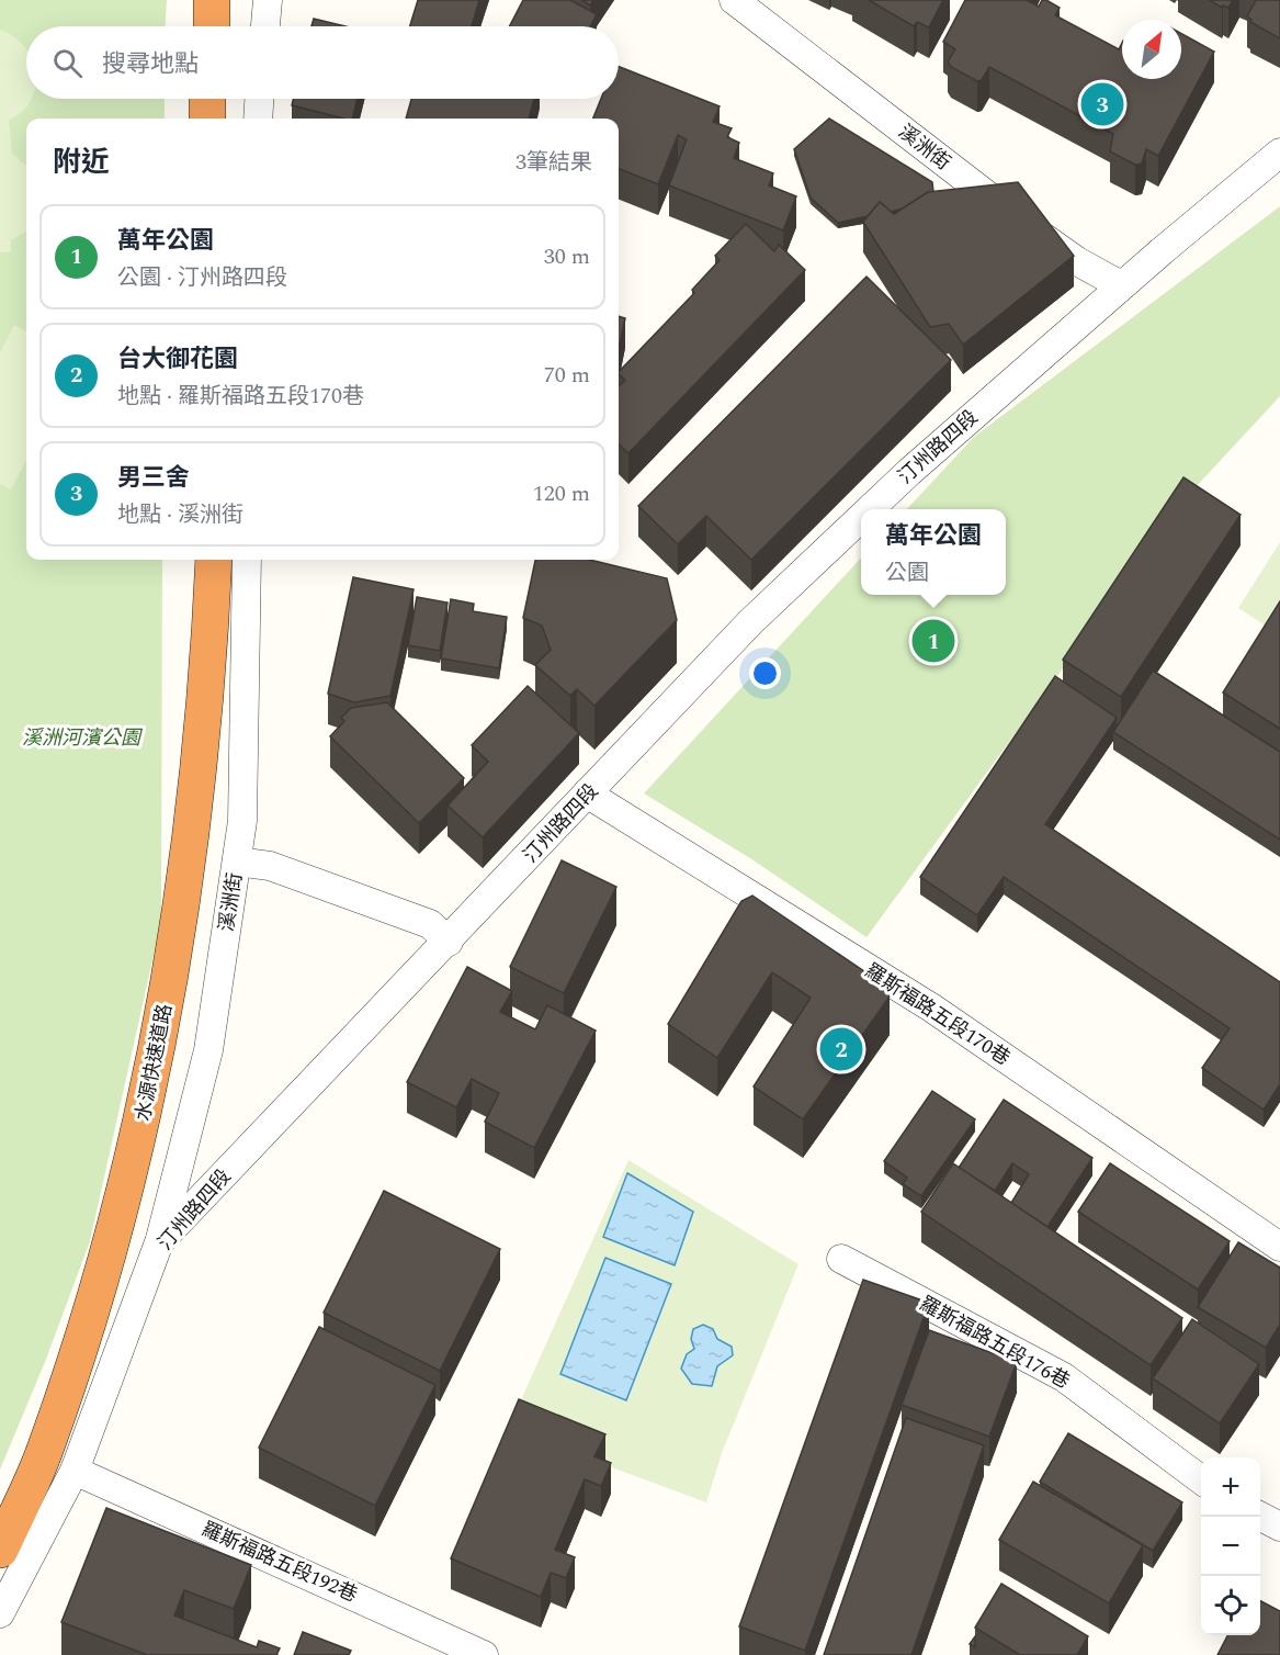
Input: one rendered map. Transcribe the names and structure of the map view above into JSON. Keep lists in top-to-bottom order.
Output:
{
  "streets": {
    "highway": ["水源快速道路"],
    "street": [
      "溪洲街",
      "汀州路四段",
      "羅斯福路五段170巷",
      "羅斯福路五段176巷",
      "羅斯福路五段192巷"
    ]
  },
  "crossings": [
    ["溪洲街", "汀州路四段"],
    ["汀州路四段", "羅斯福路五段170巷"],
    ["汀州路四段", "羅斯福路五段192巷"]
  ],
  "parks": ["溪洲河濱公園"],
  "north": "top right",
  "page": {
    "search": "搜尋地點",
    "pins": ["3", "1", "2"],
    "heading": ["附近", "3筆結果"],
    "list": [
      {
        "mark": "1",
        "name": "萬年公園",
        "note": "公園 · 汀州路四段",
        "value": "30 m"
      },
      {
        "mark": "2",
        "name": "台大御花園",
        "note": "地點 · 羅斯福路五段170巷",
        "value": "70 m"
      },
      {
        "mark": "3",
        "name": "男三舍",
        "note": "地點 · 溪洲街",
        "value": "120 m"
      }
    ],
    "popup": ["萬年公園", "公園"],
    "map_buttons": ["+", "−"]
  }
}
